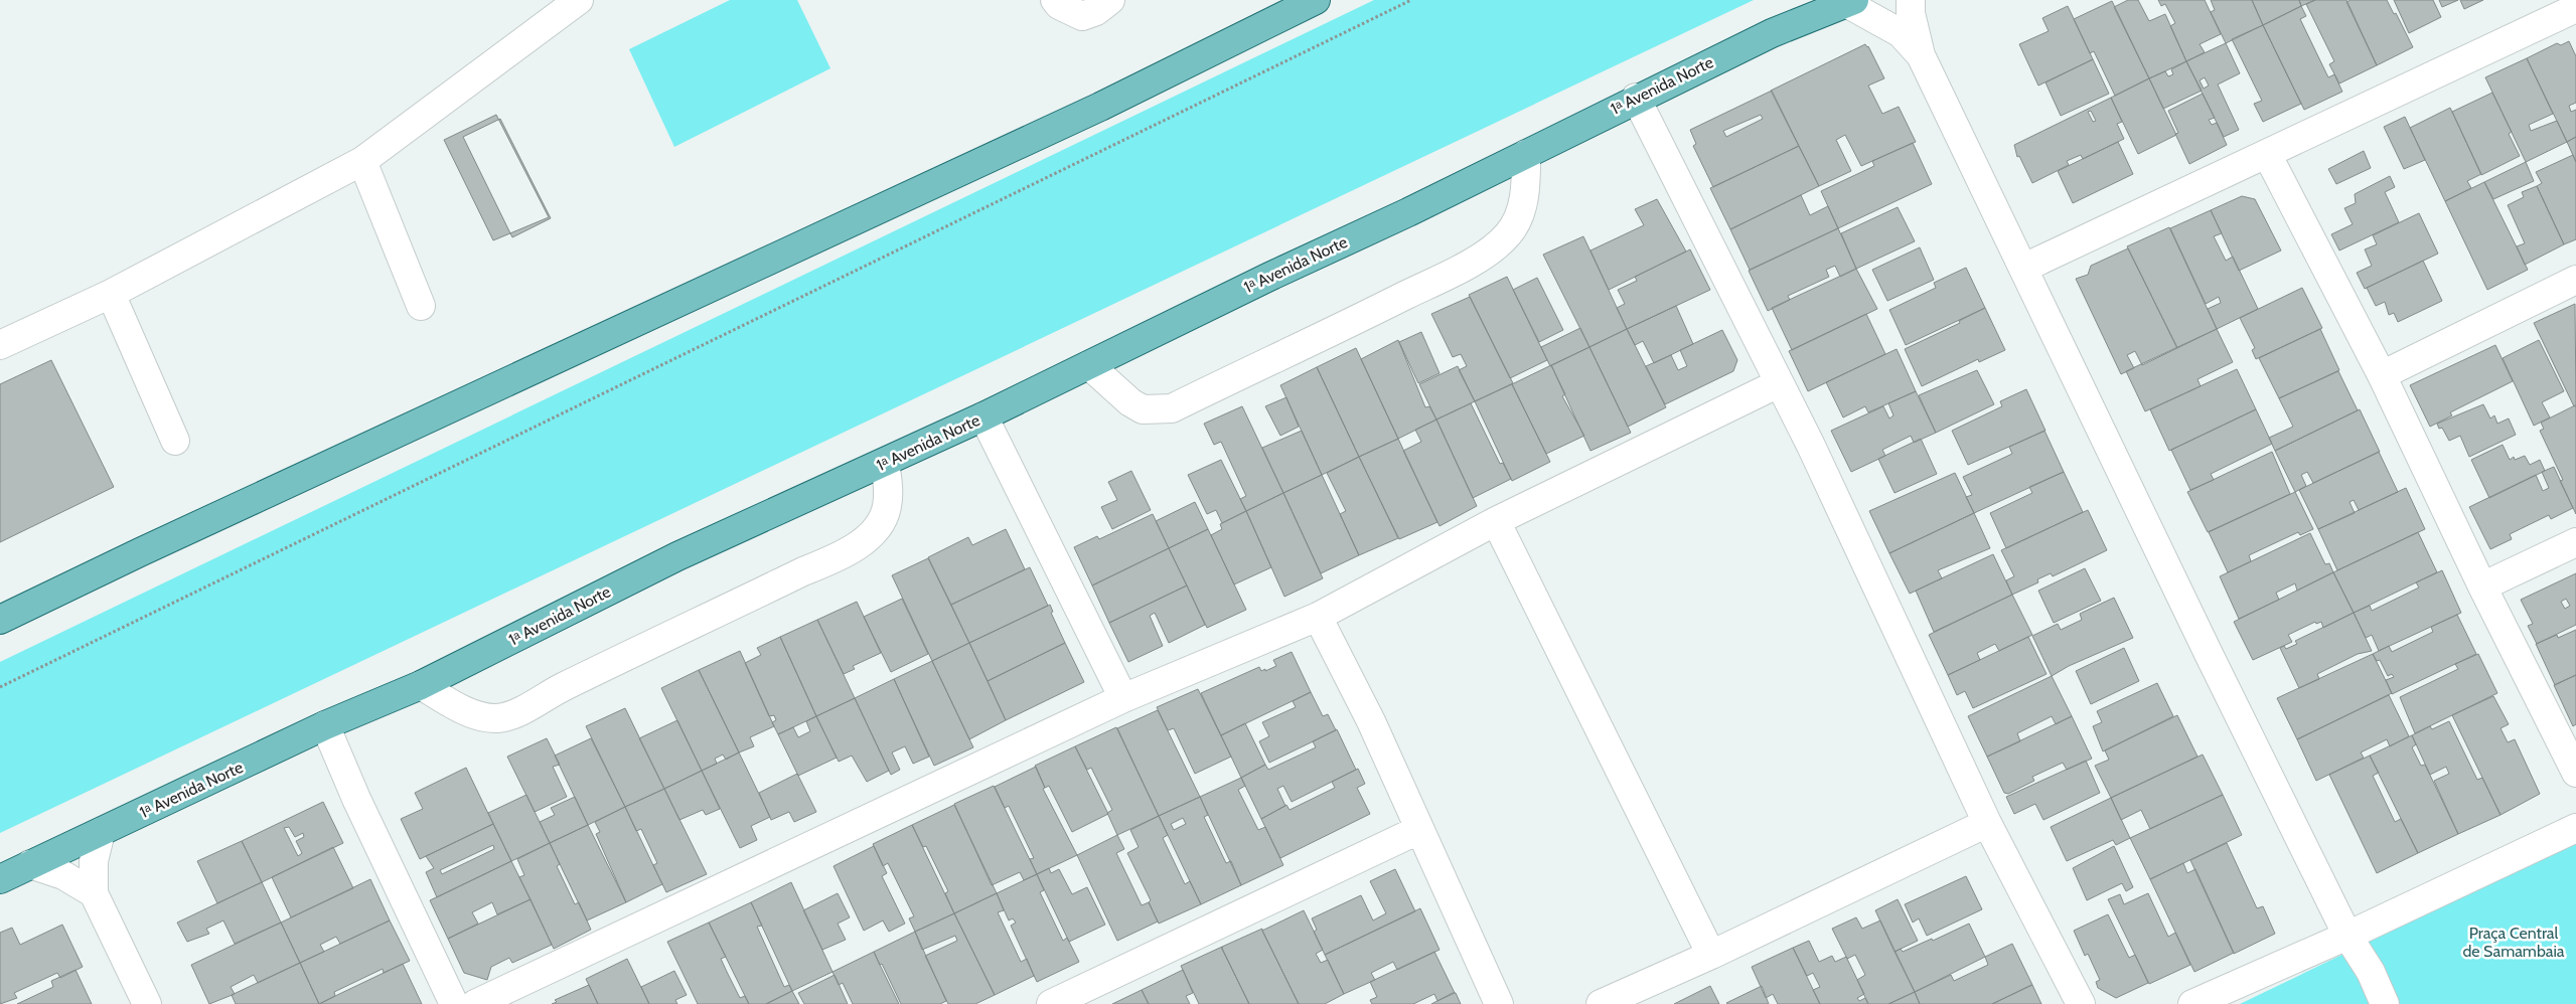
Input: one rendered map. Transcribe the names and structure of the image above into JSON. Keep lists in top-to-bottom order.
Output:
{
  "streets": {
    "main road": ["1ᵃ Avenida Norte"]
  },
  "parks": ["Praça Central de Samambaia"]
}
